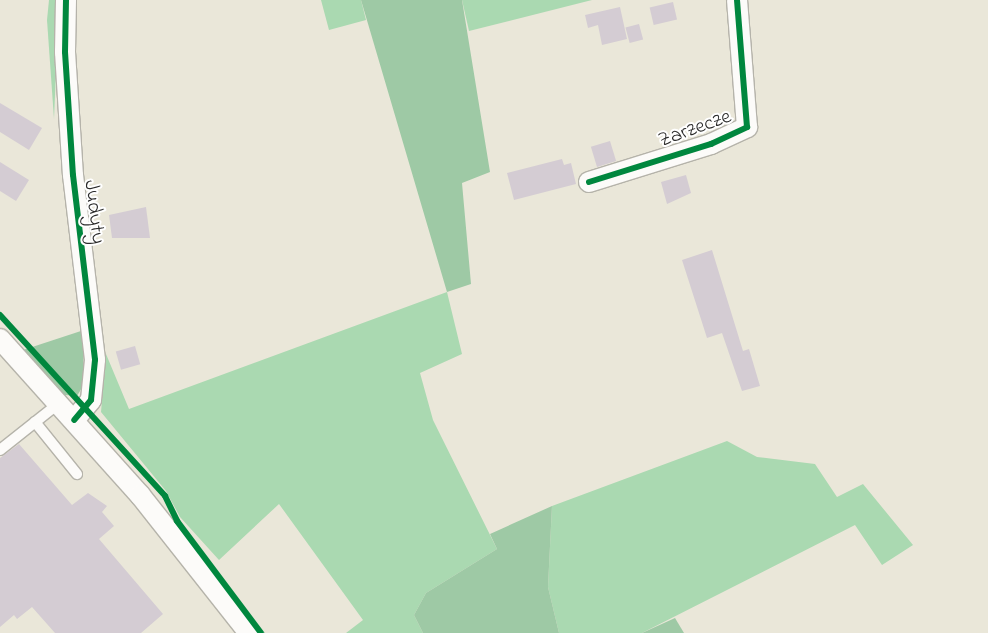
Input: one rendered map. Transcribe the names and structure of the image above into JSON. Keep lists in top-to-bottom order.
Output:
{
  "streets": {
    "street": ["Zarzecze", "Judyty"]
  }
}
